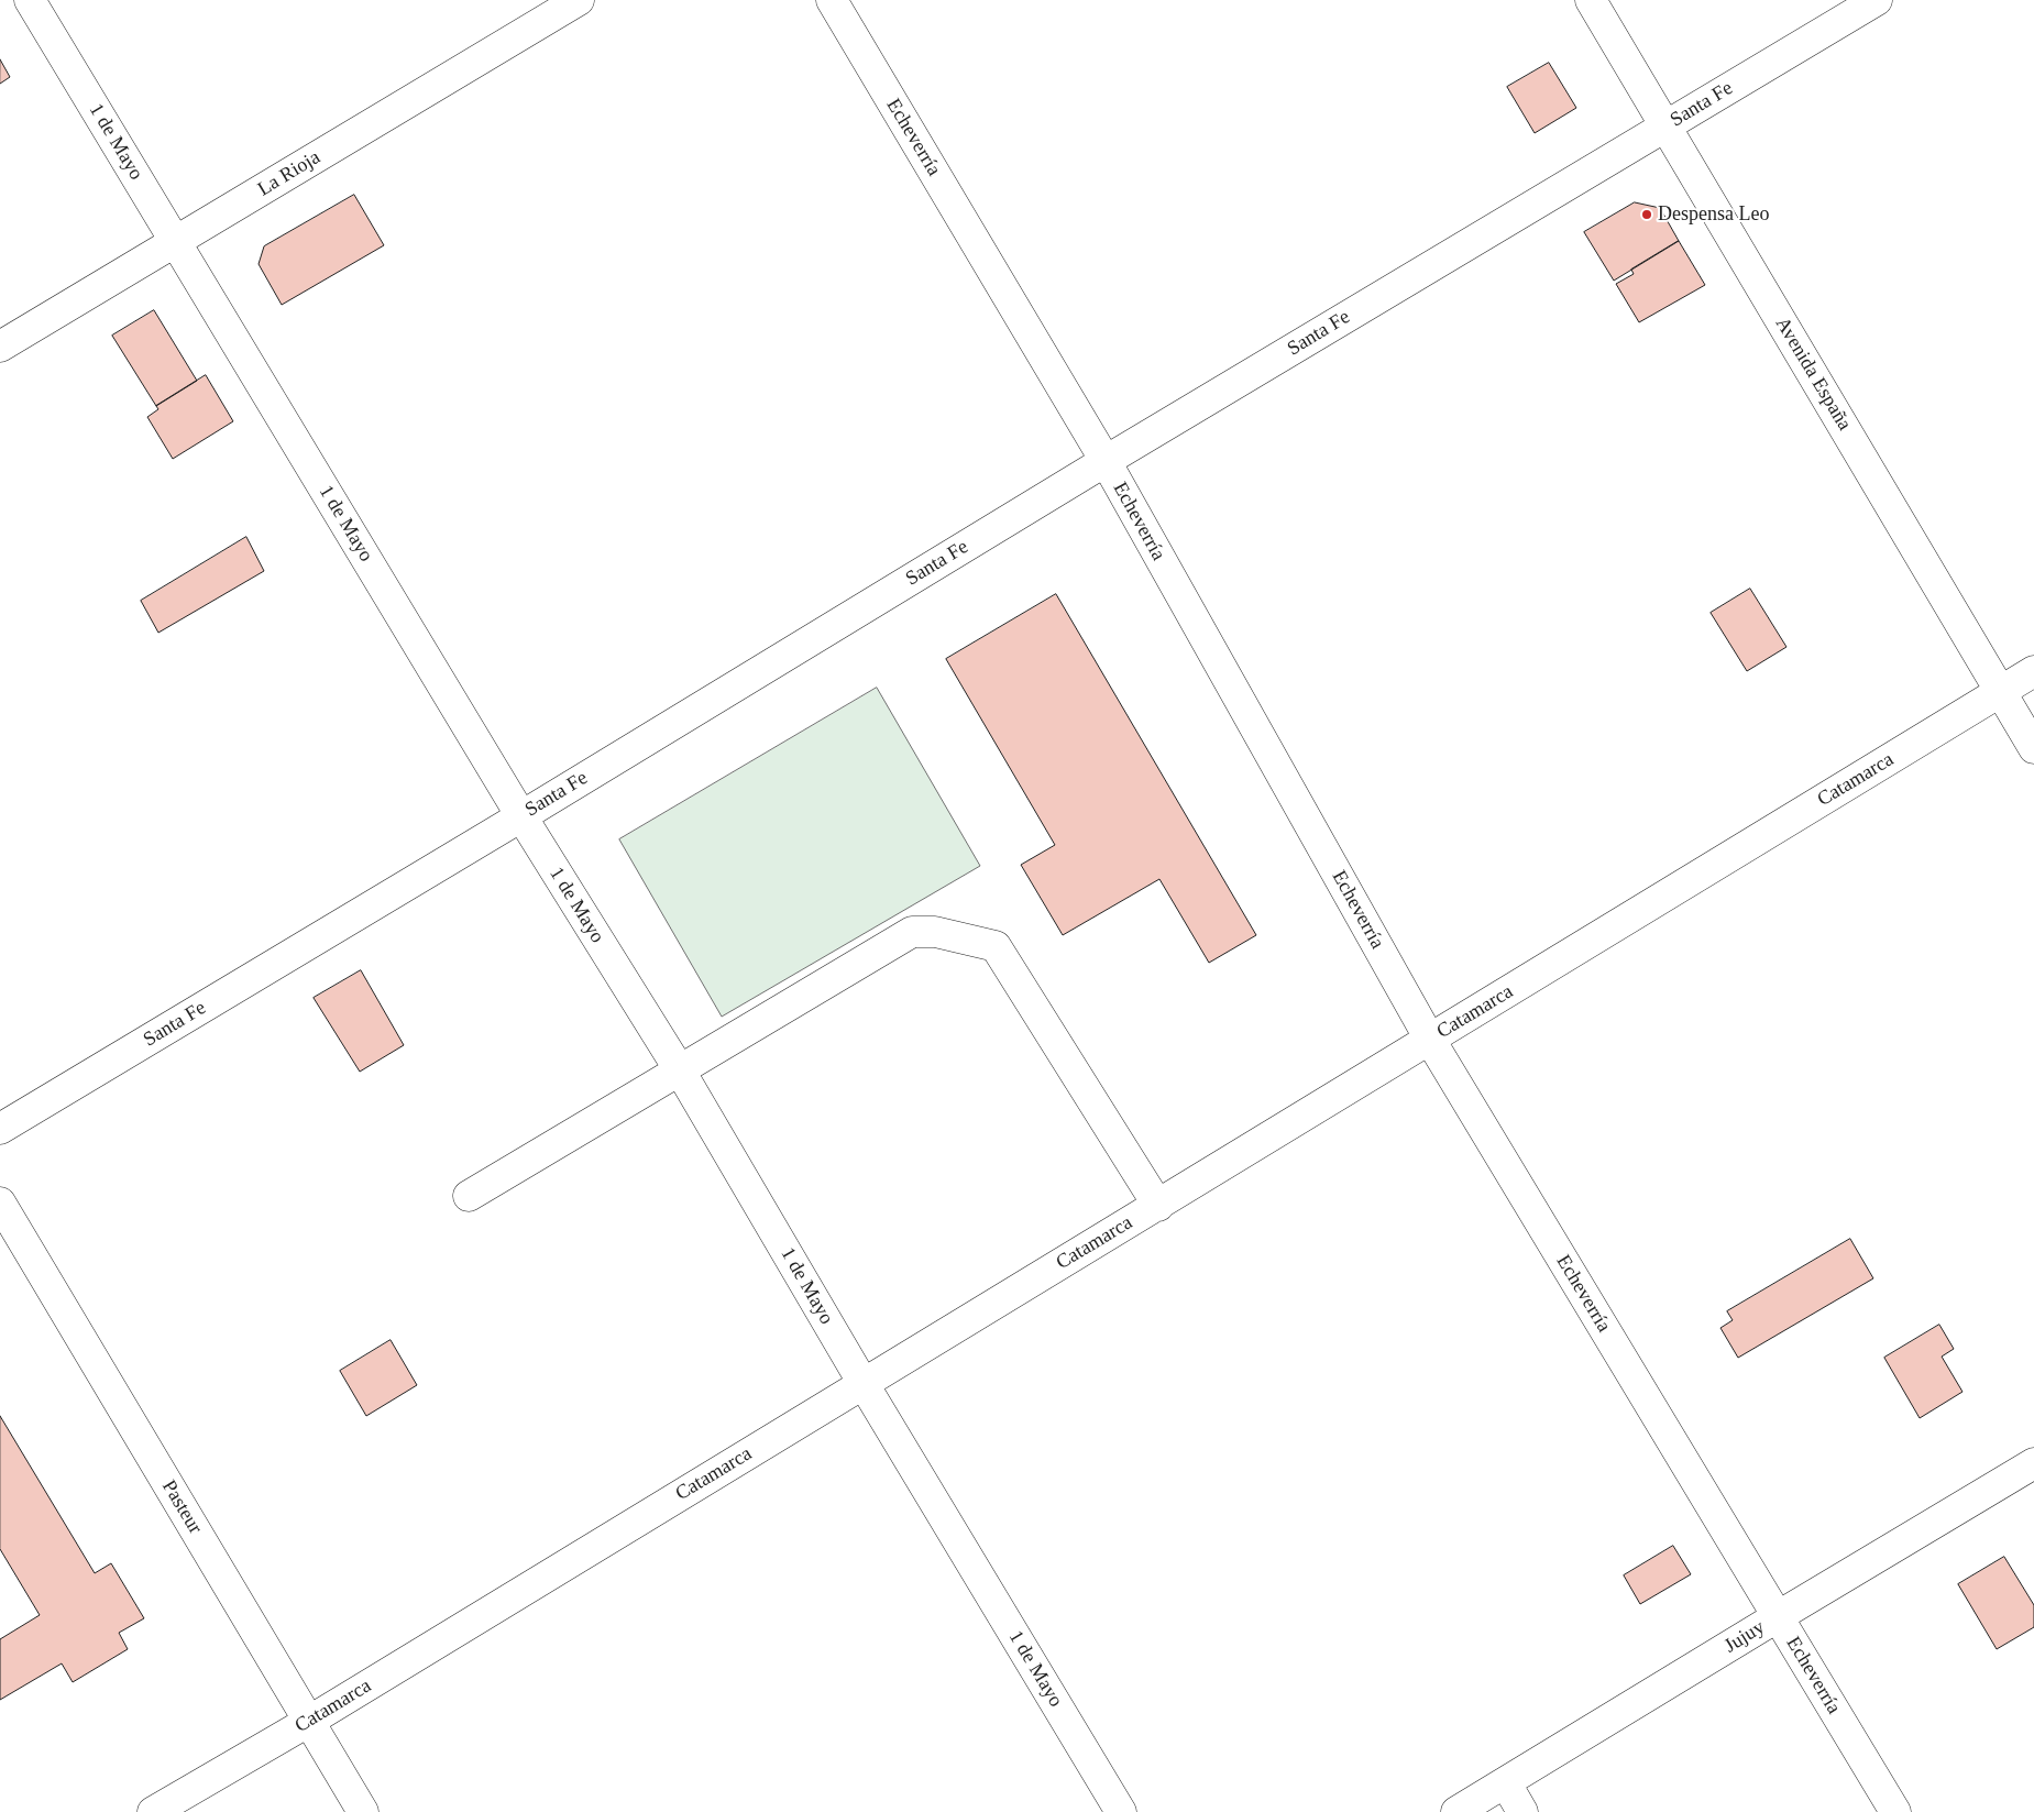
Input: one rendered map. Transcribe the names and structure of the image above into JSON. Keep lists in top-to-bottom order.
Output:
{
  "streets": {
    "street": [
      "Santa Fe",
      "Echeverría",
      "1 de Mayo",
      "La Rioja",
      "Avenida España",
      "Catamarca",
      "Pasteur",
      "Jujuy"
    ]
  },
  "crossings": [
    ["Santa Fe", "Echeverría"],
    ["Santa Fe", "1 de Mayo"],
    ["Santa Fe", "Avenida España"],
    ["Echeverría", "Catamarca"],
    ["Echeverría", "Jujuy"],
    ["1 de Mayo", "La Rioja"],
    ["1 de Mayo", "Catamarca"],
    ["Avenida España", "Catamarca"],
    ["Catamarca", "Pasteur"]
  ],
  "places": ["Despensa Leo"]
}
